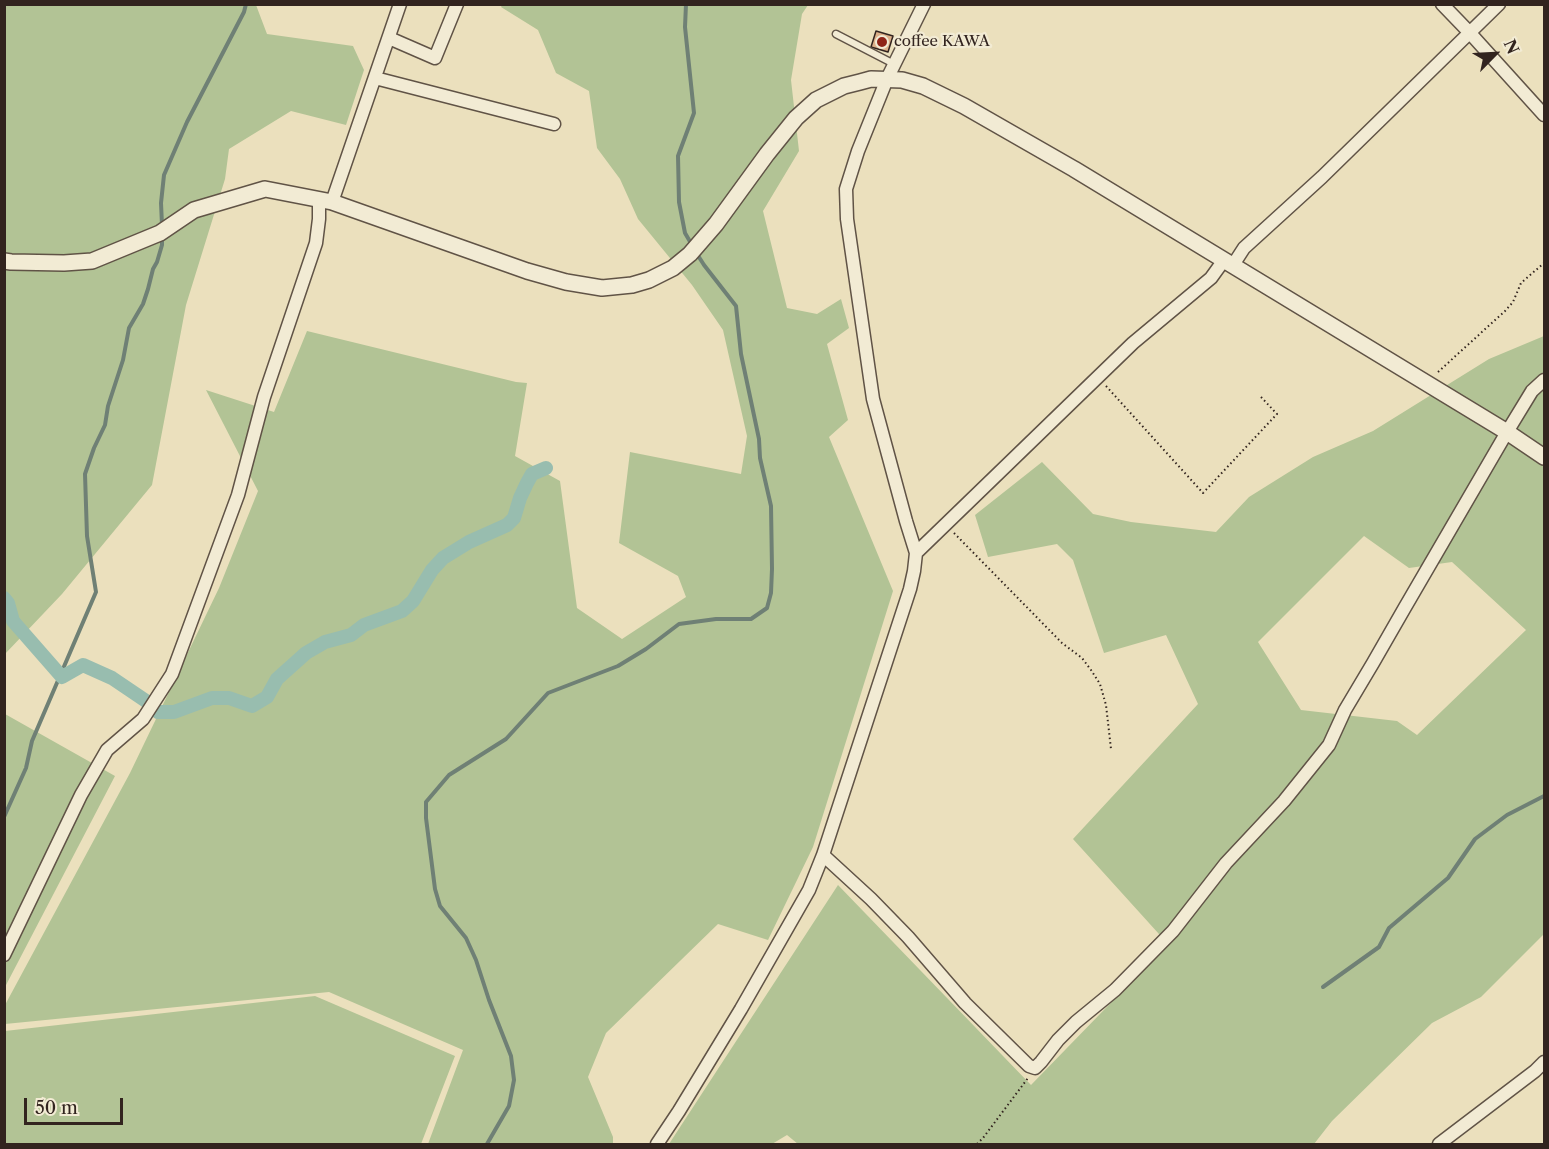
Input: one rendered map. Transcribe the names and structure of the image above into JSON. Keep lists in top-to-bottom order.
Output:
{
  "places": ["coffee KAWA"],
  "scale_bar": "50 m",
  "north": "top right"
}
